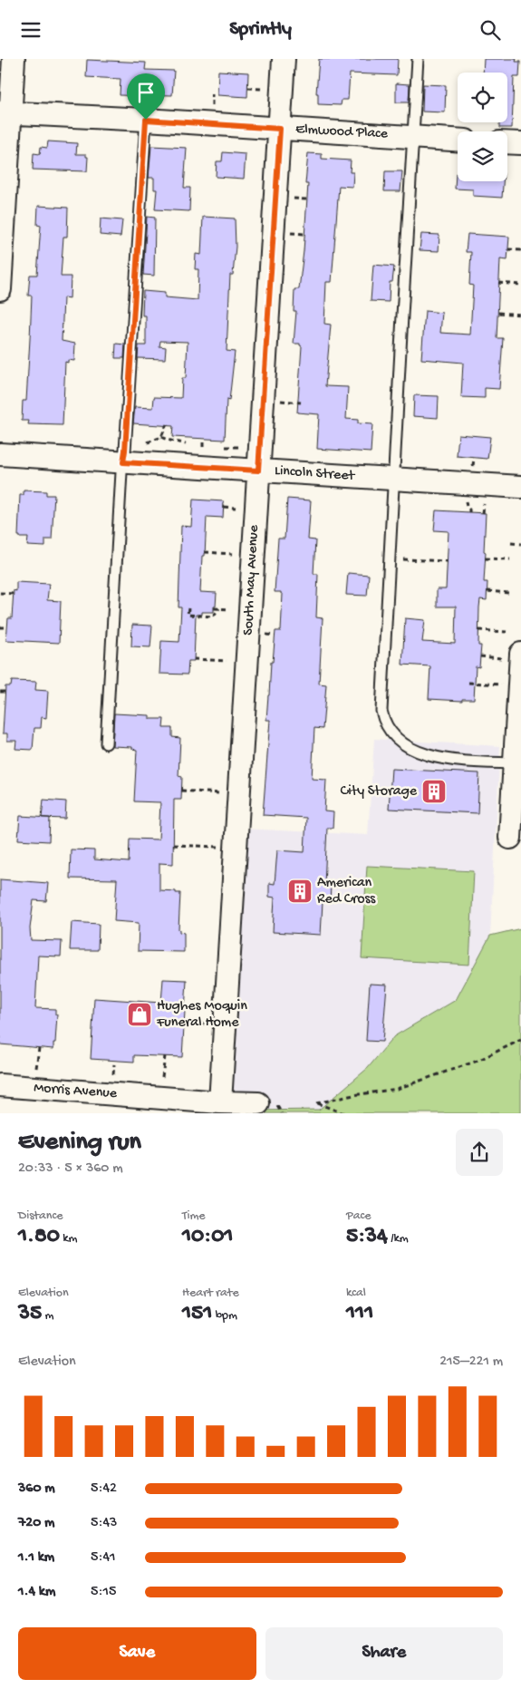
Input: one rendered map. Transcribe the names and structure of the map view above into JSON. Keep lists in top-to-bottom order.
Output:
{
  "streets": {
    "street": [
      "Elmwood Place",
      "Lincoln Street",
      "South May Avenue",
      "Morris Avenue"
    ]
  },
  "crossings": [
    ["Elmwood Place", "South May Avenue"],
    ["Lincoln Street", "South May Avenue"],
    ["South May Avenue", "Morris Avenue"]
  ],
  "places": {
    "building": ["City Storage", "American Red Cross"],
    "shop": ["Hughes Moquin Funeral Home"]
  },
  "page": {
    "header": "Sprintly",
    "heading": ["Evening run", "20:33 · 5 × 360 m"],
    "stats": [
      ["Distance", "1.80 km"],
      ["Time", "10:01"],
      ["Pace", "5:34 /km"],
      ["Elevation", "35 m"],
      ["Heart rate", "151 bpm"],
      ["kcal", "111"]
    ],
    "chart": ["Elevation", "215–221 m"],
    "list": [
      {
        "name": "360 m",
        "note": "5:42"
      },
      {
        "name": "720 m",
        "note": "5:43"
      },
      {
        "name": "1.1 km",
        "note": "5:41"
      },
      {
        "name": "1.4 km",
        "note": "5:15"
      }
    ],
    "buttons": ["Save", "Share"]
  }
}
